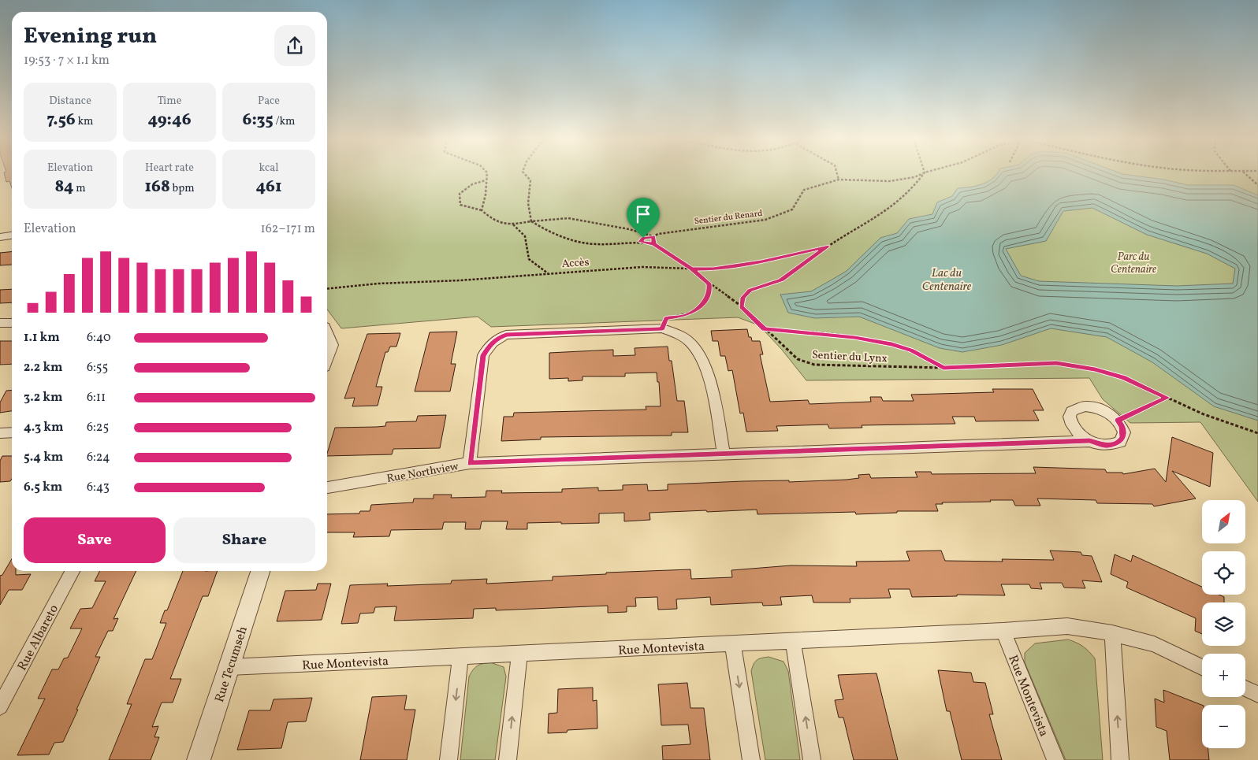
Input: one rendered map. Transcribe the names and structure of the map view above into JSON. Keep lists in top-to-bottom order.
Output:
{
  "streets": {
    "street": [
      "Rue Northview",
      "Rue Albareto",
      "Rue Montevista",
      "Rue Tecumseh"
    ],
    "path": ["Sentier du Renard", "Accès", "Sentier du Lynx"]
  },
  "crossings": [
    ["Rue Montevista", "Rue Tecumseh"]
  ],
  "water": ["Lac du Centenaire"],
  "parks": ["Parc du Centenaire"],
  "north": "top right",
  "page": {
    "heading": ["Evening run", "19:53 · 7 × 1.1 km"],
    "stats": [
      ["Distance", "7.56 km"],
      ["Time", "49:46"],
      ["Pace", "6:35 /km"],
      ["Elevation", "84 m"],
      ["Heart rate", "168 bpm"],
      ["kcal", "461"]
    ],
    "chart": ["Elevation", "162–171 m"],
    "list": [
      {
        "name": "1.1 km",
        "note": "6:40"
      },
      {
        "name": "2.2 km",
        "note": "6:55"
      },
      {
        "name": "3.2 km",
        "note": "6:11"
      },
      {
        "name": "4.3 km",
        "note": "6:25"
      },
      {
        "name": "5.4 km",
        "note": "6:24"
      },
      {
        "name": "6.5 km",
        "note": "6:43"
      }
    ],
    "map_buttons": ["+", "−"],
    "buttons": ["Save", "Share"]
  }
}
